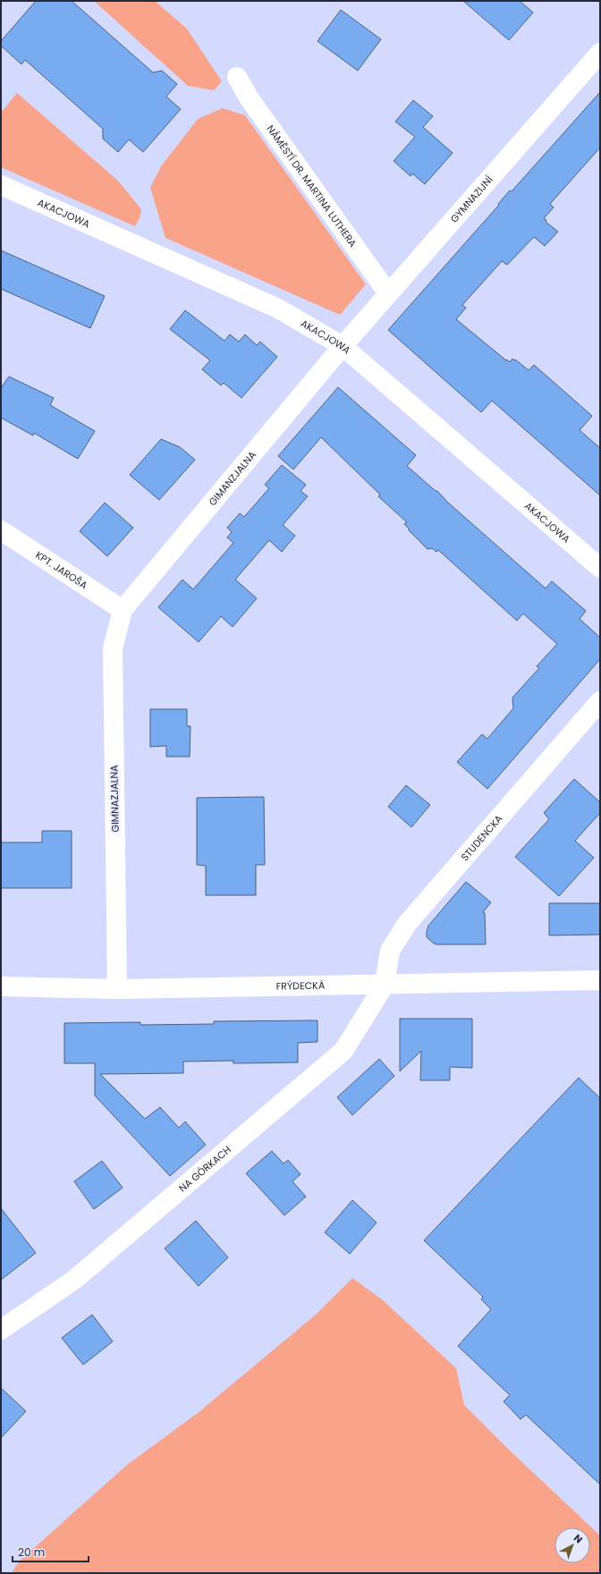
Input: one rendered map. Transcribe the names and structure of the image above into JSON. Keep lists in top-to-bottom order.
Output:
{
  "streets": {
    "street": [
      "NÁMĚSTÍ DR. MARTINA LUTHERA",
      "GYMNAZIJNÍ",
      "AKACJOWA",
      "GIMANZJALNA",
      "KPT. JAROŠA",
      "GIMNAZJALNA",
      "STUDENCKA",
      "FRÝDECKÁ",
      "NA GÓRKACH"
    ]
  },
  "crossings": [
    ["NÁMĚSTÍ DR. MARTINA LUTHERA", "GYMNAZIJNÍ"],
    ["GYMNAZIJNÍ", "AKACJOWA"],
    ["GYMNAZIJNÍ", "GIMANZJALNA"],
    ["AKACJOWA", "GIMANZJALNA"],
    ["GIMANZJALNA", "KPT. JAROŠA"],
    ["GIMANZJALNA", "GIMNAZJALNA"],
    ["KPT. JAROŠA", "GIMNAZJALNA"],
    ["GIMNAZJALNA", "FRÝDECKÁ"],
    ["STUDENCKA", "FRÝDECKÁ"],
    ["STUDENCKA", "NA GÓRKACH"],
    ["FRÝDECKÁ", "NA GÓRKACH"]
  ],
  "scale_bar": "20 m",
  "north": "top right"
}
